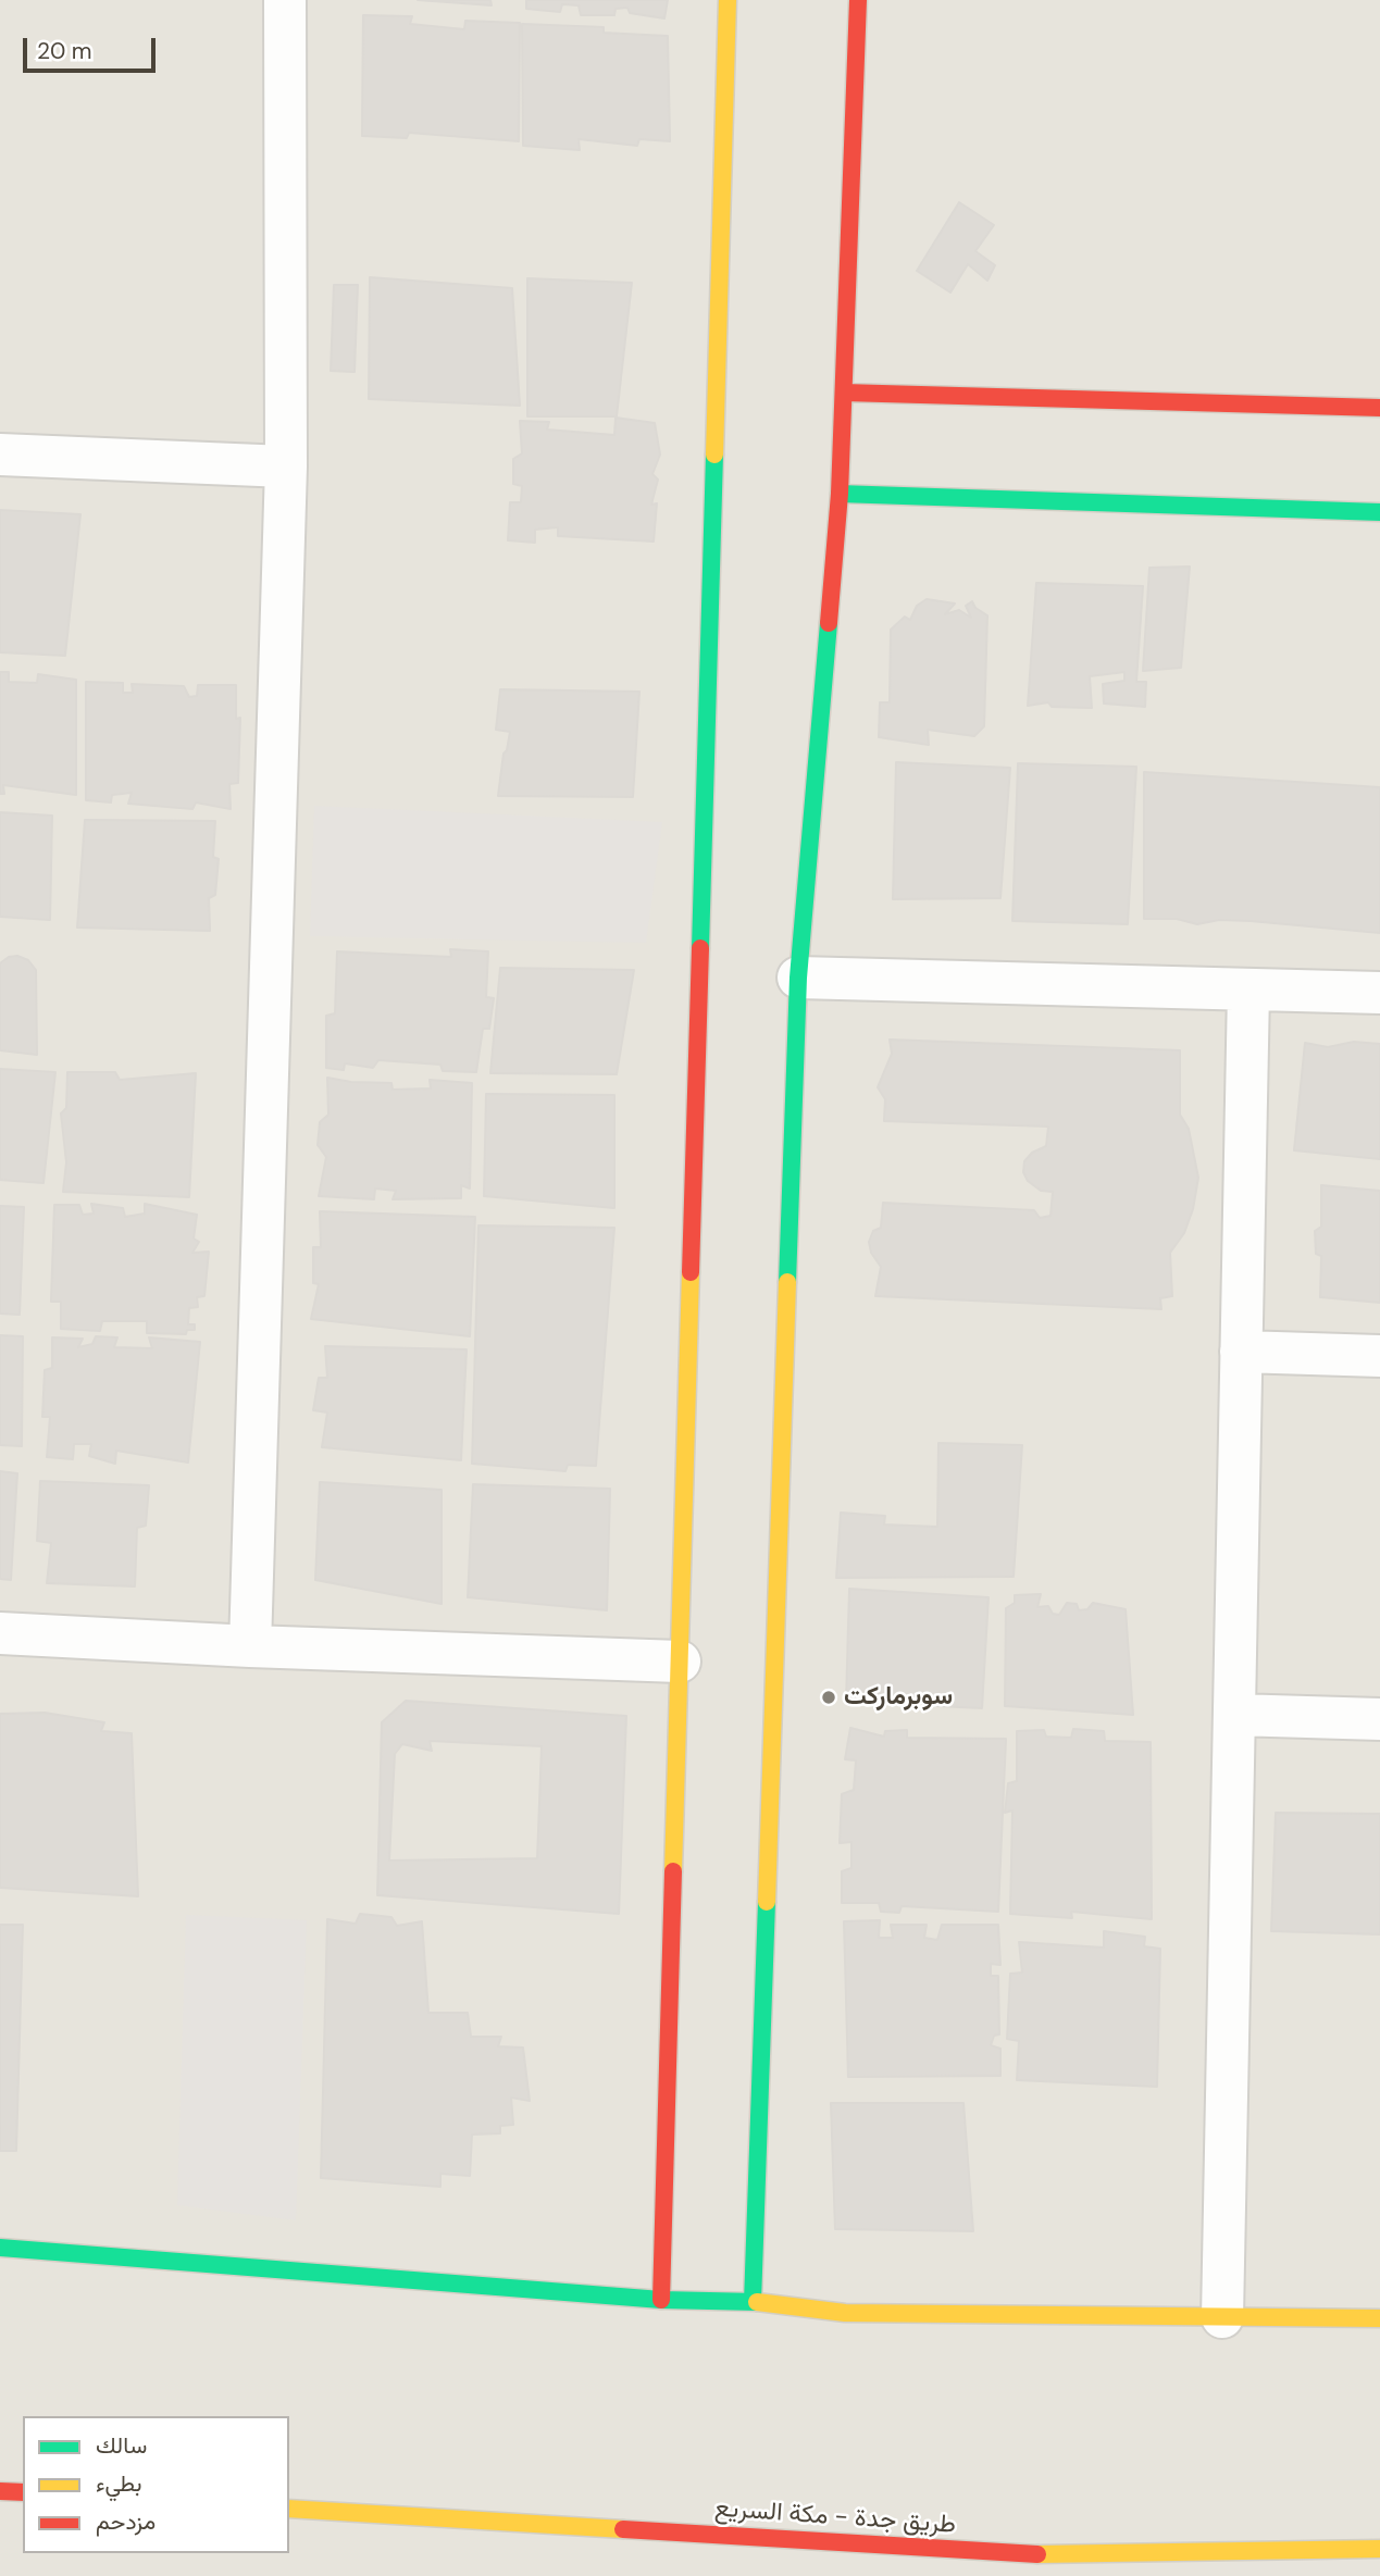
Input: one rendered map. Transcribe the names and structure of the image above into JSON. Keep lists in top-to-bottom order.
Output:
{
  "streets": {
    "main road": ["طريق جدة - مكة السريع"]
  },
  "places": ["سوبرماركت"],
  "legend": ["سالك", "بطيء", "مزدحم"],
  "scale_bar": "20 m"
}
